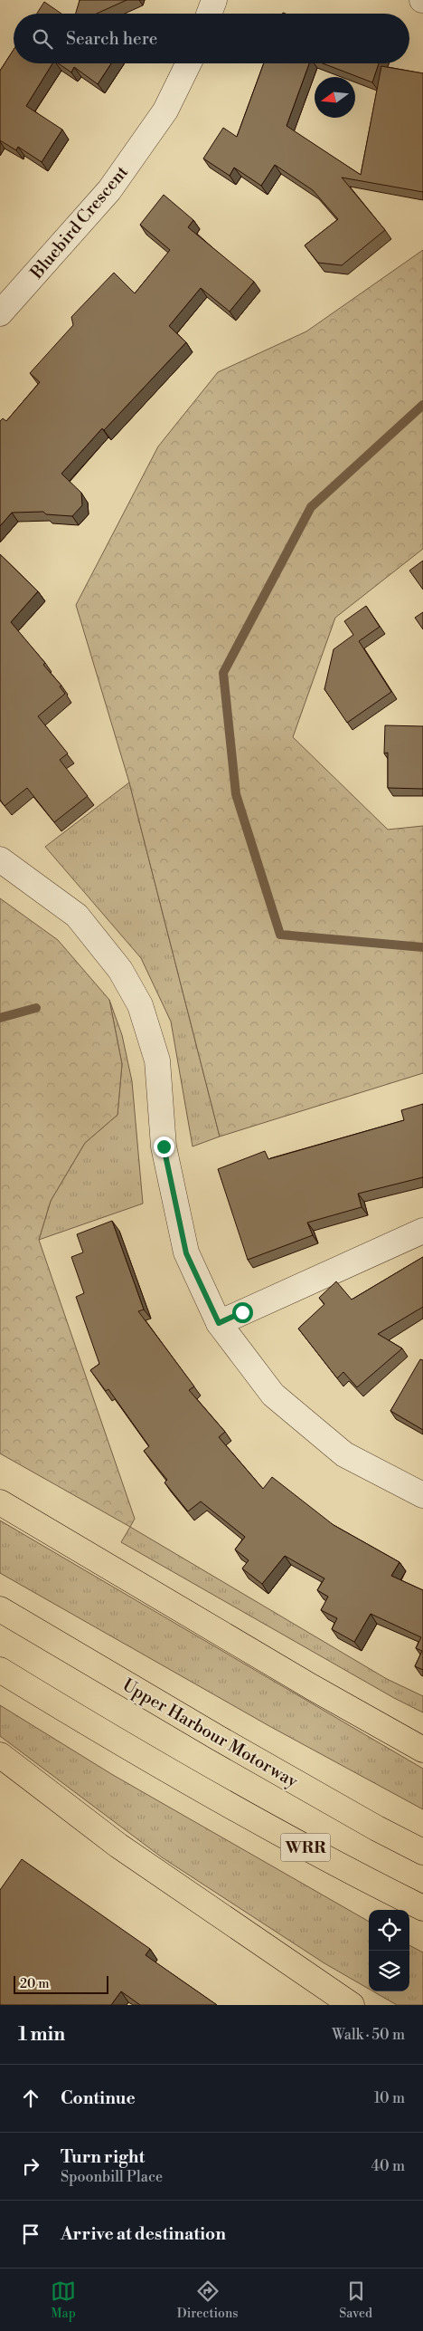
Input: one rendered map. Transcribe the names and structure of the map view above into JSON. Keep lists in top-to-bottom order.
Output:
{
  "streets": {
    "highway": ["Upper Harbour Motorway", "WRR"],
    "street": ["Bluebird Crescent"]
  },
  "scale_bar": "20 m",
  "north": "left",
  "page": {
    "search": "Search here",
    "scale": "20 m",
    "heading": ["1 min", "Walk · 50 m"],
    "list": [
      ["Continue", "10 m"],
      ["Turn right", "Spoonbill Place", "40 m"],
      "Arrive at destination"
    ],
    "nav": ["Map", "Directions", "Saved"]
  }
}
